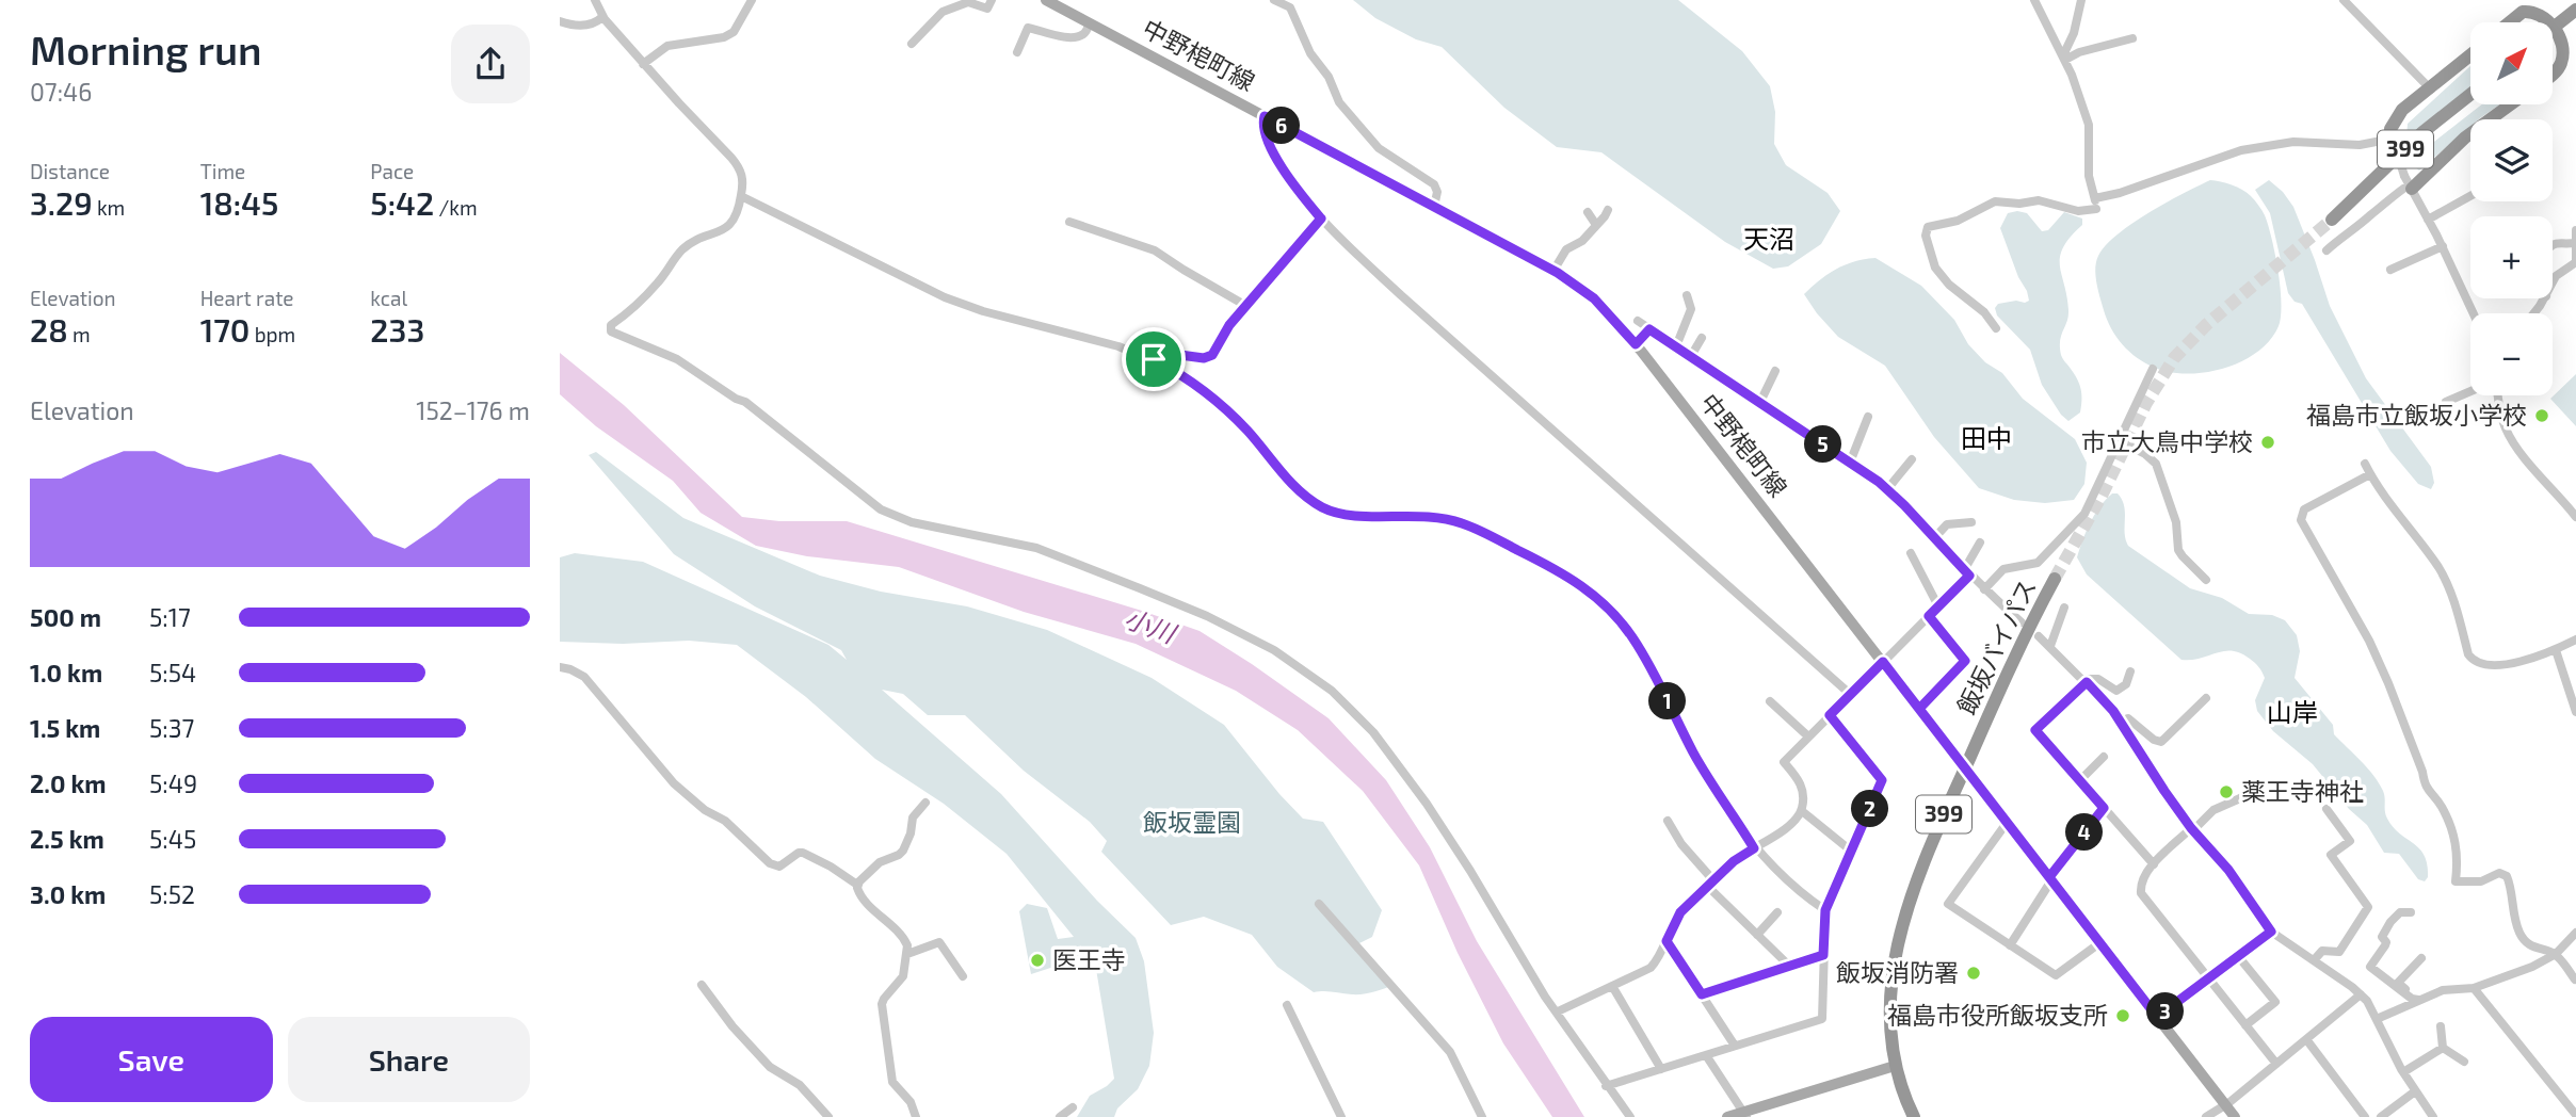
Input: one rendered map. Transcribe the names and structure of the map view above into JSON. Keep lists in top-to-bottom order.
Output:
{
  "streets": {
    "highway": ["399", "飯坂バイパス"],
    "main road": ["中野梍町線"]
  },
  "crossings": [
    ["中野梍町線", "飯坂バイパス"]
  ],
  "districts": ["天沼", "田中", "山岸"],
  "water": ["小川"],
  "parks": ["飯坂霊園"],
  "places": [
    "福島市立飯坂小学校",
    "市立大鳥中学校",
    "薬王寺神社",
    "医王寺",
    "飯坂消防署",
    "福島市役所飯坂支所"
  ],
  "north": "top right",
  "page": {
    "heading": ["Morning run", "07:46"],
    "map_buttons": ["+", "−"],
    "pins": [
      "6",
      "5",
      "1",
      "2",
      "4",
      "3"
    ],
    "stats": [
      ["Distance", "3.29 km"],
      ["Time", "18:45"],
      ["Pace", "5:42 /km"],
      ["Elevation", "28 m"],
      ["Heart rate", "170 bpm"],
      ["kcal", "233"]
    ],
    "chart": ["Elevation", "152–176 m"],
    "list": [
      {
        "name": "500 m",
        "note": "5:17"
      },
      {
        "name": "1.0 km",
        "note": "5:54"
      },
      {
        "name": "1.5 km",
        "note": "5:37"
      },
      {
        "name": "2.0 km",
        "note": "5:49"
      },
      {
        "name": "2.5 km",
        "note": "5:45"
      },
      {
        "name": "3.0 km",
        "note": "5:52"
      }
    ],
    "buttons": ["Save", "Share"]
  }
}
